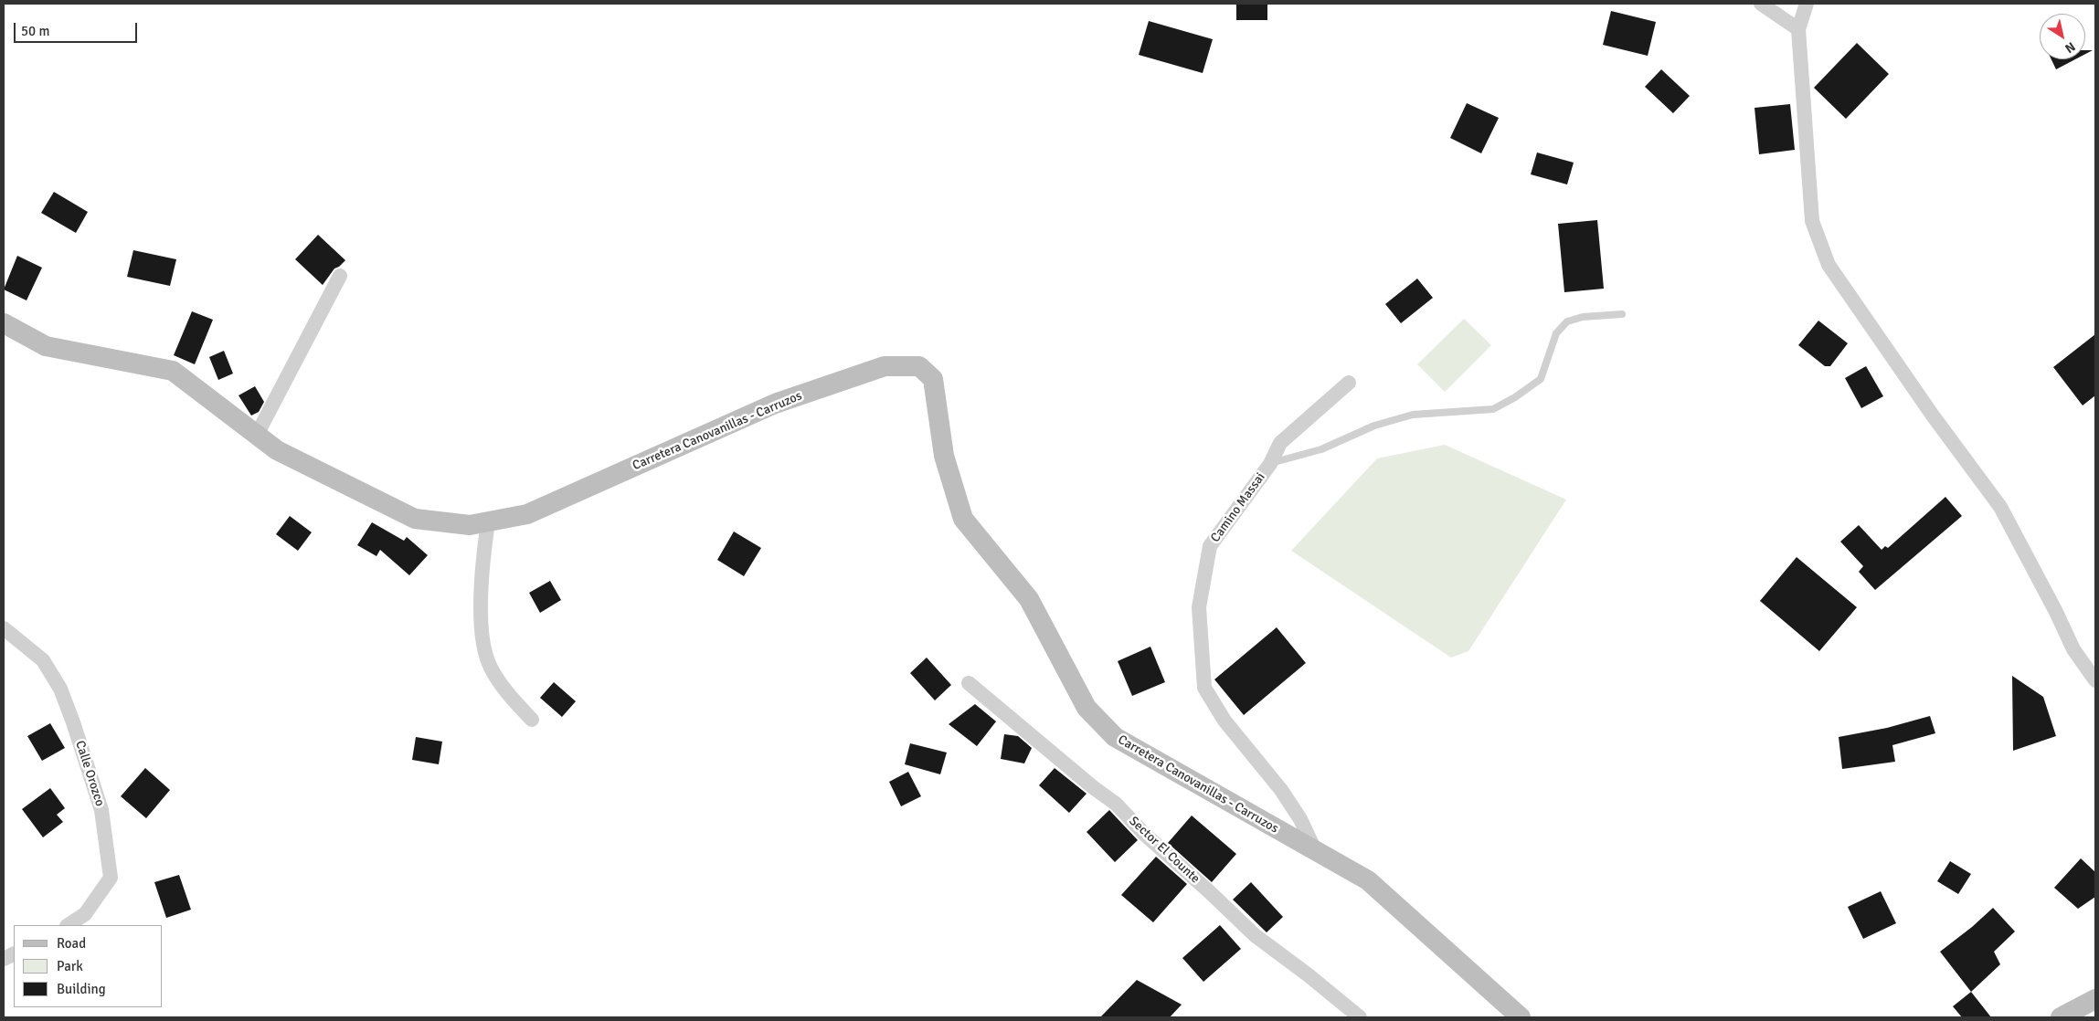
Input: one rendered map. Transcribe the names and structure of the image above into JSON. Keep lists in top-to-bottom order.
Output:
{
  "streets": {
    "street": [
      "Carretera Canovanillas - Carruzos",
      "Camino Massai",
      "Calle Orozco",
      "Sector El Counte"
    ]
  },
  "crossings": [
    ["Carretera Canovanillas - Carruzos", "Camino Massai"]
  ],
  "legend": ["Road", "Park", "Building"],
  "scale_bar": "50 m",
  "north": "bottom right"
}
